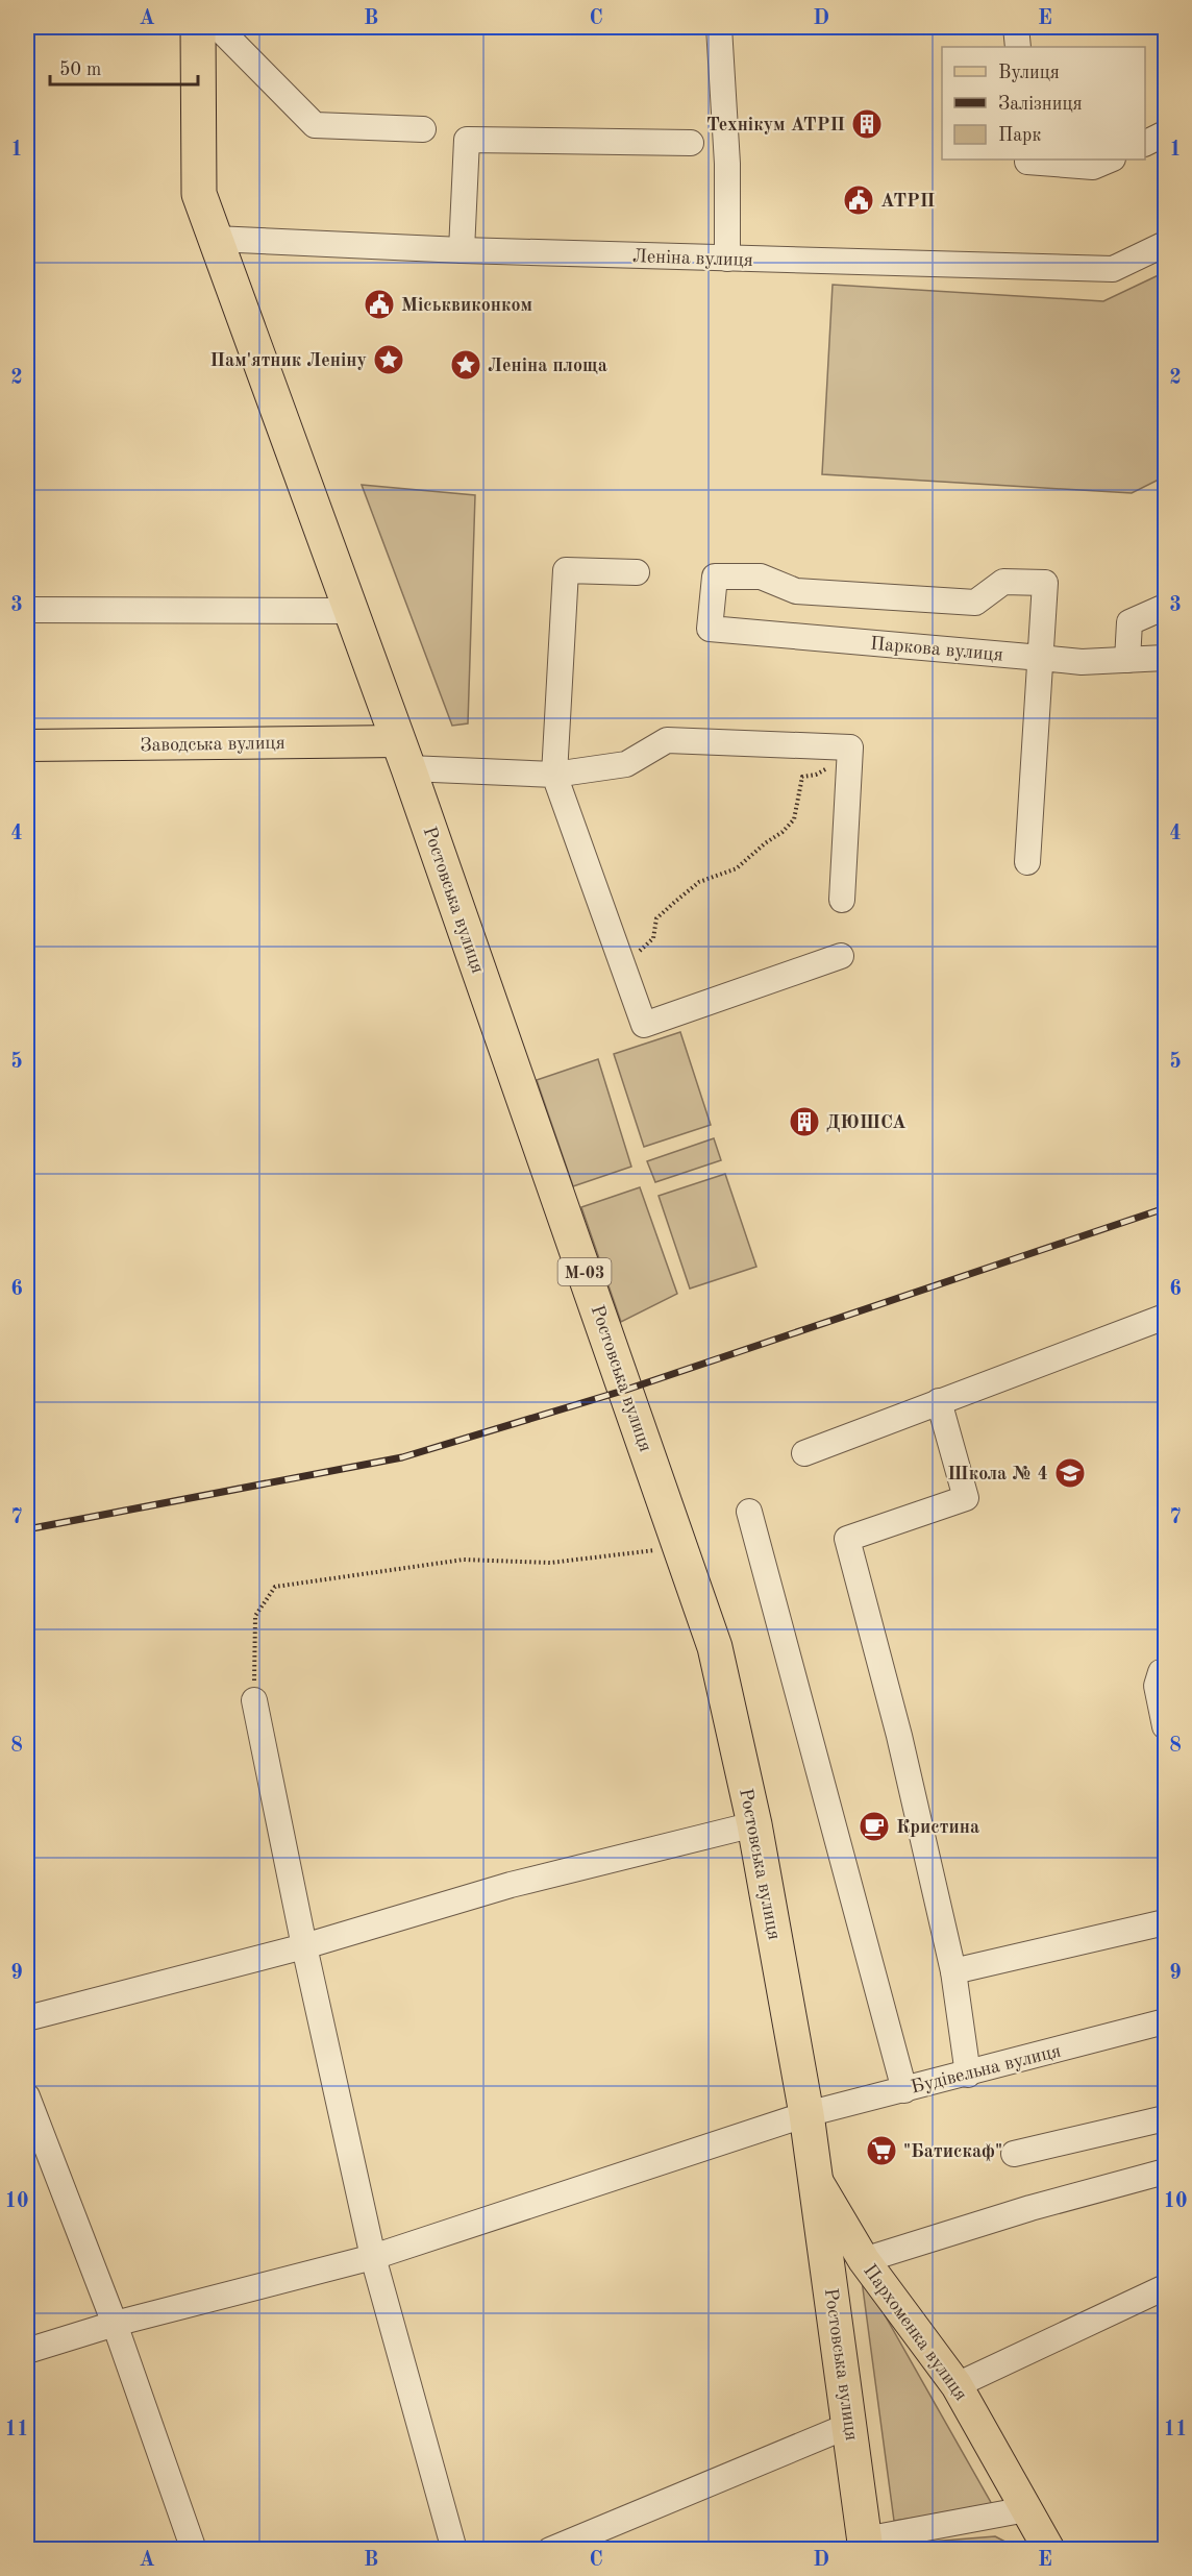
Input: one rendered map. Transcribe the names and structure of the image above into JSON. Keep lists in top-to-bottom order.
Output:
{
  "streets": {
    "highway": ["Ростовська вулиця", "М-03"],
    "main road": ["Заводська вулиця", "Пархоменка вулиця"],
    "street": ["Леніна вулиця", "Паркова вулиця", "Будівельна вулиця"]
  },
  "crossings": [
    ["Леніна вулиця", "Ростовська вулиця"],
    ["Заводська вулиця", "Ростовська вулиця"],
    ["Ростовська вулиця", "Будівельна вулиця"],
    ["Ростовська вулиця", "Пархоменка вулиця"]
  ],
  "places": {
    "building": ["Технікум АТРП", "ДЮШСА"],
    "public building": ["АТРП", "Міськвиконком"],
    "place": ["Пам'ятник Леніну", "Леніна площа"],
    "school or university": ["Школа № 4"],
    "cafe": ["Кристина"],
    "supermarket": ["\"Батискаф\""]
  },
  "legend": ["Вулиця", "Залізниця", "Парк"],
  "scale_bar": "50 m",
  "grid": {
    "columns": [
      "A",
      "B",
      "C",
      "D",
      "E"
    ],
    "rows": [
      "1",
      "2",
      "3",
      "4",
      "5",
      "6",
      "7",
      "8",
      "9",
      "10",
      "11"
    ]
  }
}
